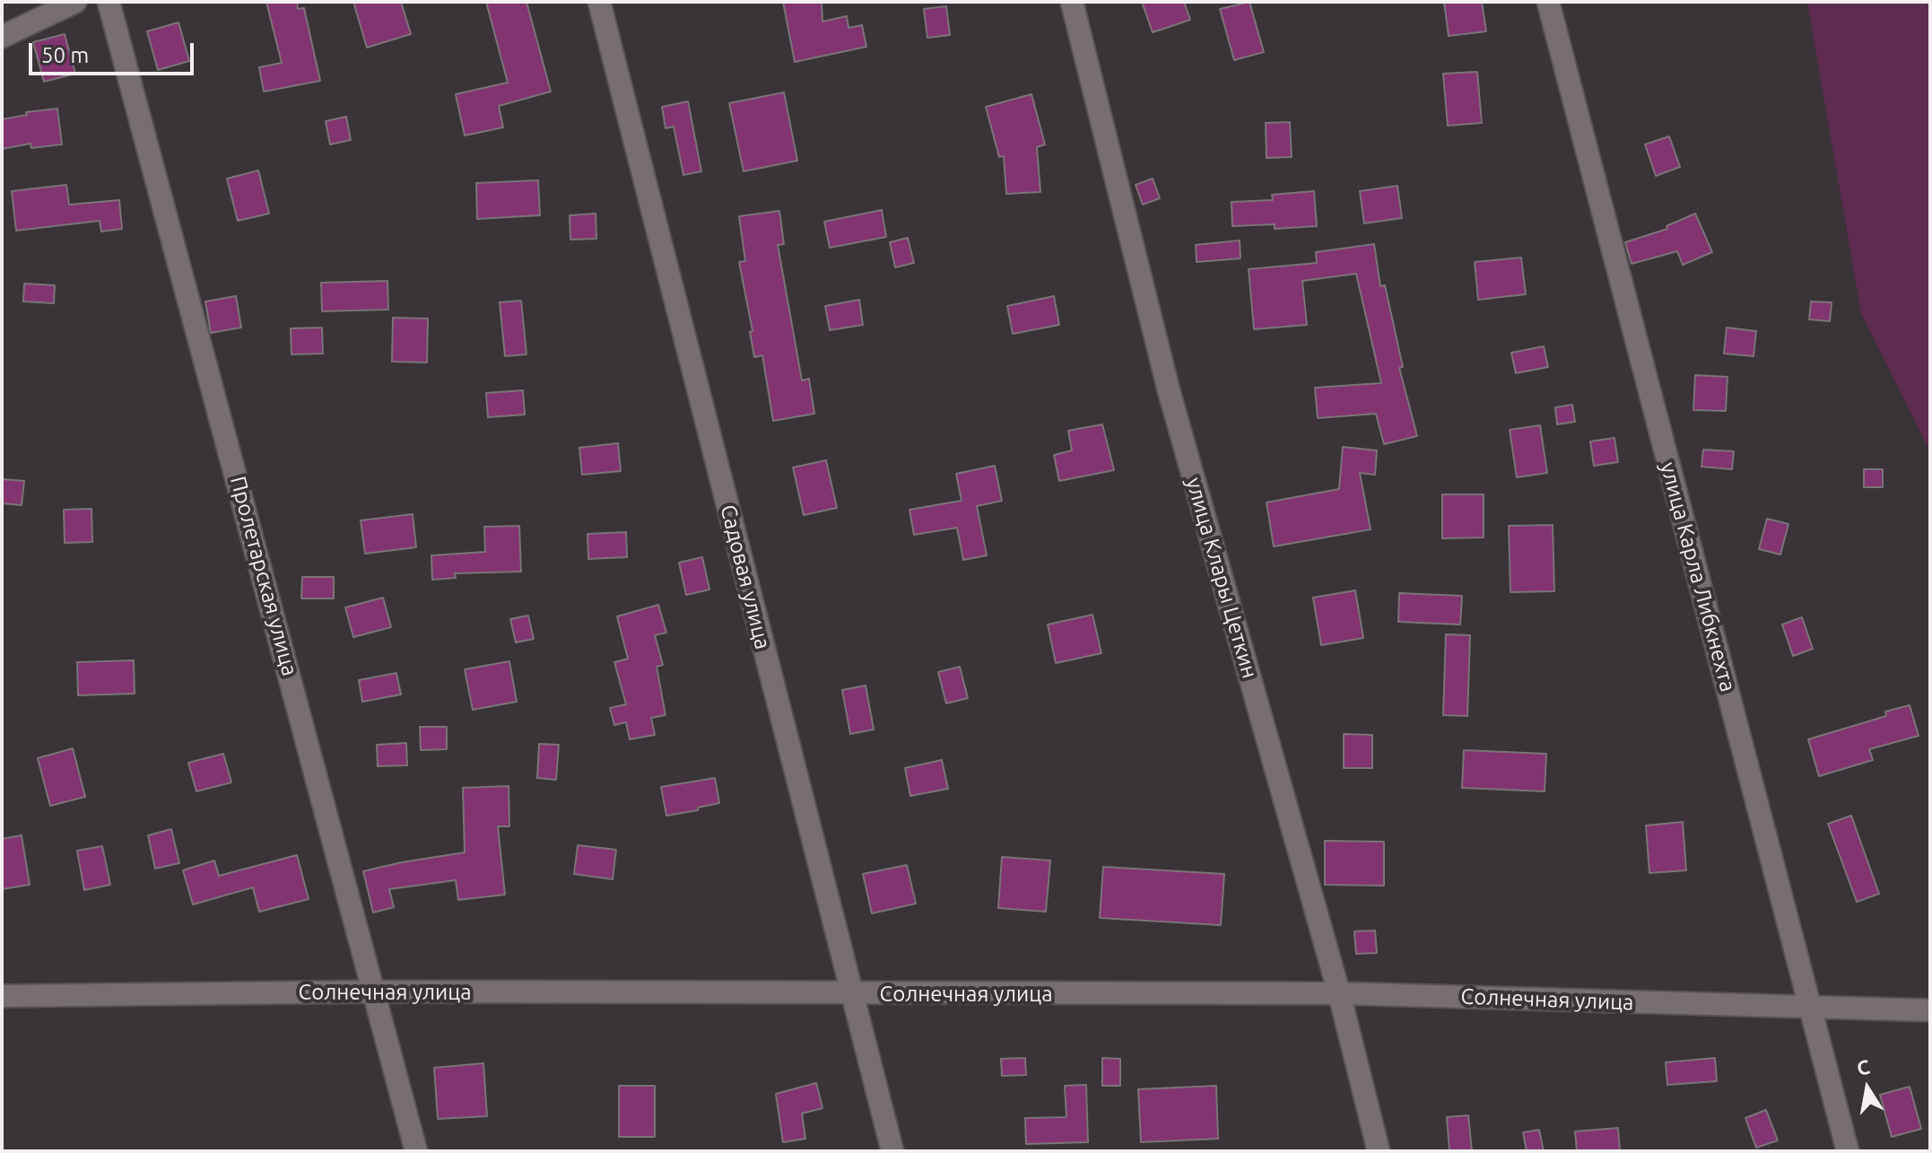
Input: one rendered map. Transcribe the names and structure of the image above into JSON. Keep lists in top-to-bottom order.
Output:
{
  "streets": {
    "street": [
      "Пролетарская улица",
      "Садовая улица",
      "улица Карла Либкнехта",
      "улица Клары Цеткин",
      "Солнечная улица"
    ]
  },
  "crossings": [
    ["Пролетарская улица", "Солнечная улица"],
    ["Садовая улица", "Солнечная улица"],
    ["улица Карла Либкнехта", "Солнечная улица"],
    ["улица Клары Цеткин", "Солнечная улица"]
  ],
  "scale_bar": "50 m",
  "north": "top"
}
